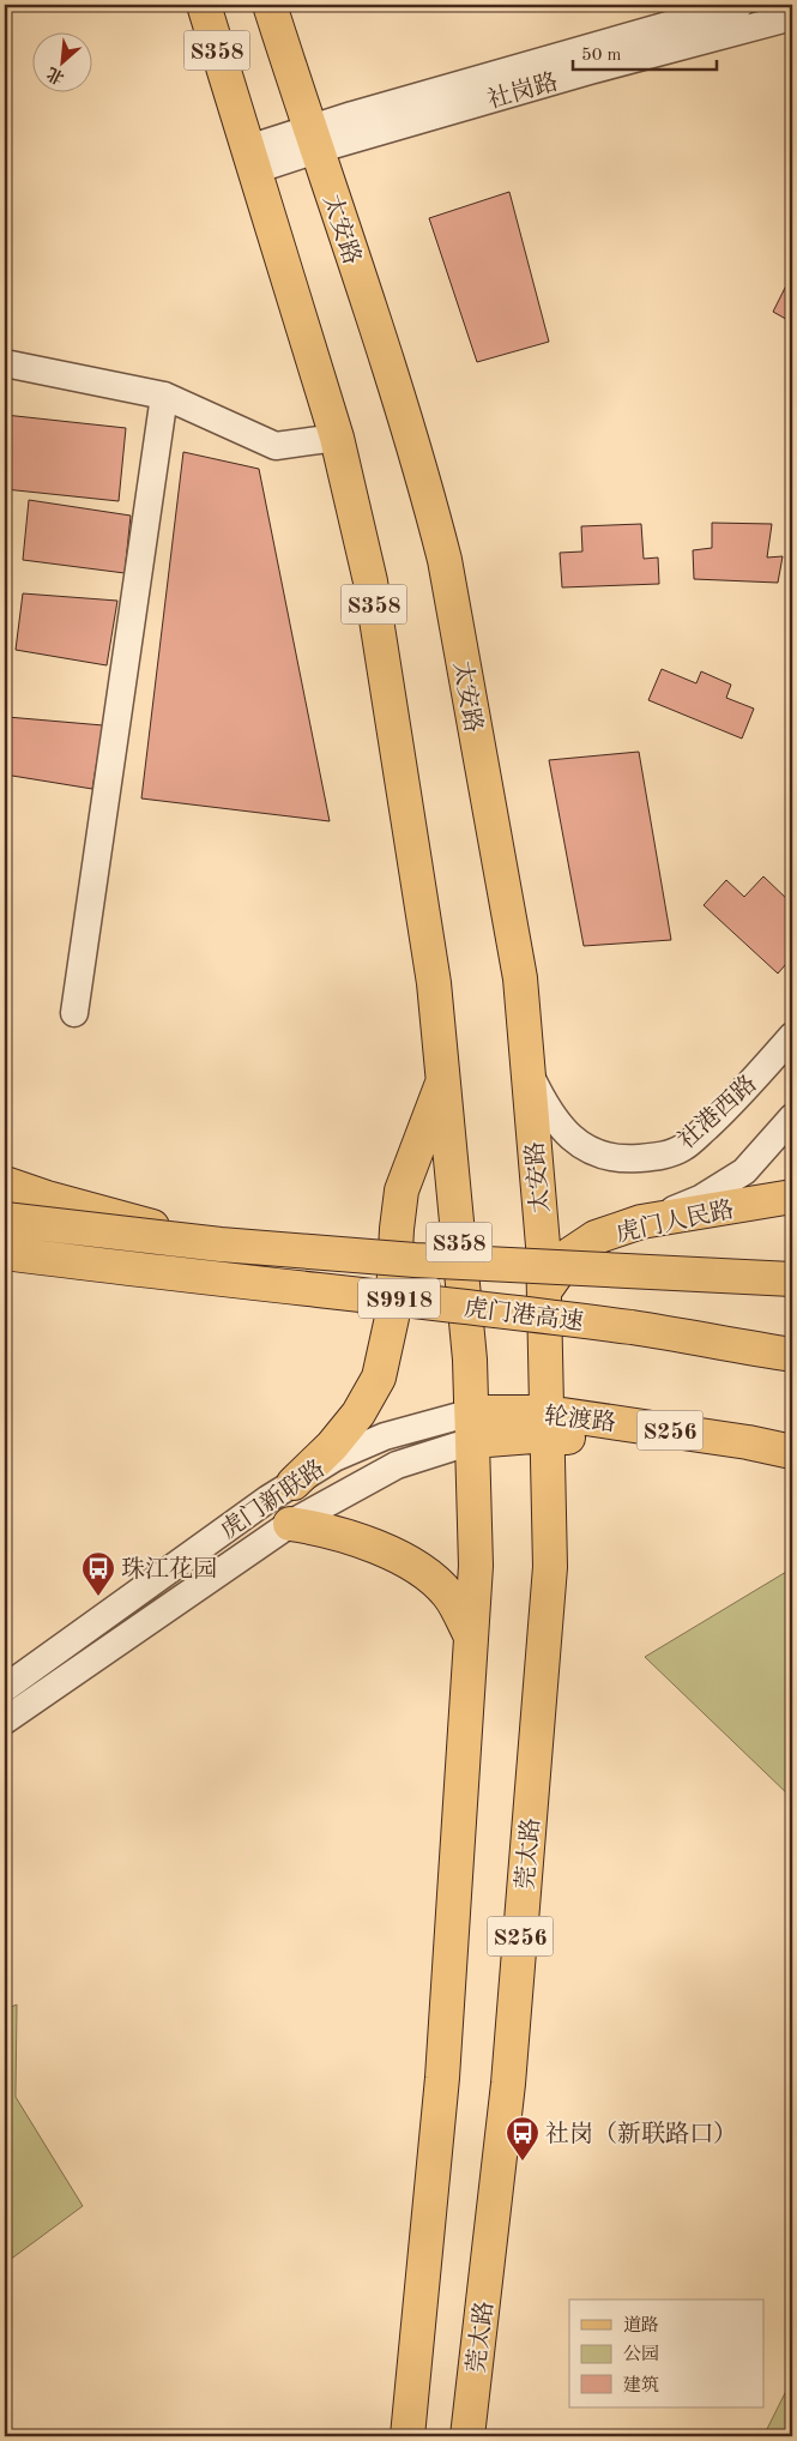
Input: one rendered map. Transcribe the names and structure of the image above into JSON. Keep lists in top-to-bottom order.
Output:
{
  "streets": {
    "main road": [
      "S358",
      "太安路",
      "虎门人民路",
      "S9918",
      "虎门港高速",
      "轮渡路",
      "S256",
      "莞太路"
    ],
    "street": ["社岗路", "社港西路", "虎门新联路"]
  },
  "crossings": [
    ["S358", "社岗路"],
    ["S358", "轮渡路"],
    ["S358", "S256"],
    ["S358", "虎门新联路"],
    ["社岗路", "太安路"],
    ["太安路", "社港西路"],
    ["太安路", "虎门人民路"],
    ["太安路", "轮渡路"],
    ["太安路", "莞太路"],
    ["轮渡路", "S256"],
    ["轮渡路", "虎门新联路"],
    ["轮渡路", "莞太路"],
    ["S256", "虎门新联路"]
  ],
  "places": {
    "bus stop": ["珠江花园", "社岗（新联路口）"]
  },
  "legend": ["道路", "公园", "建筑"],
  "scale_bar": "50 m",
  "north": "bottom left"
}
